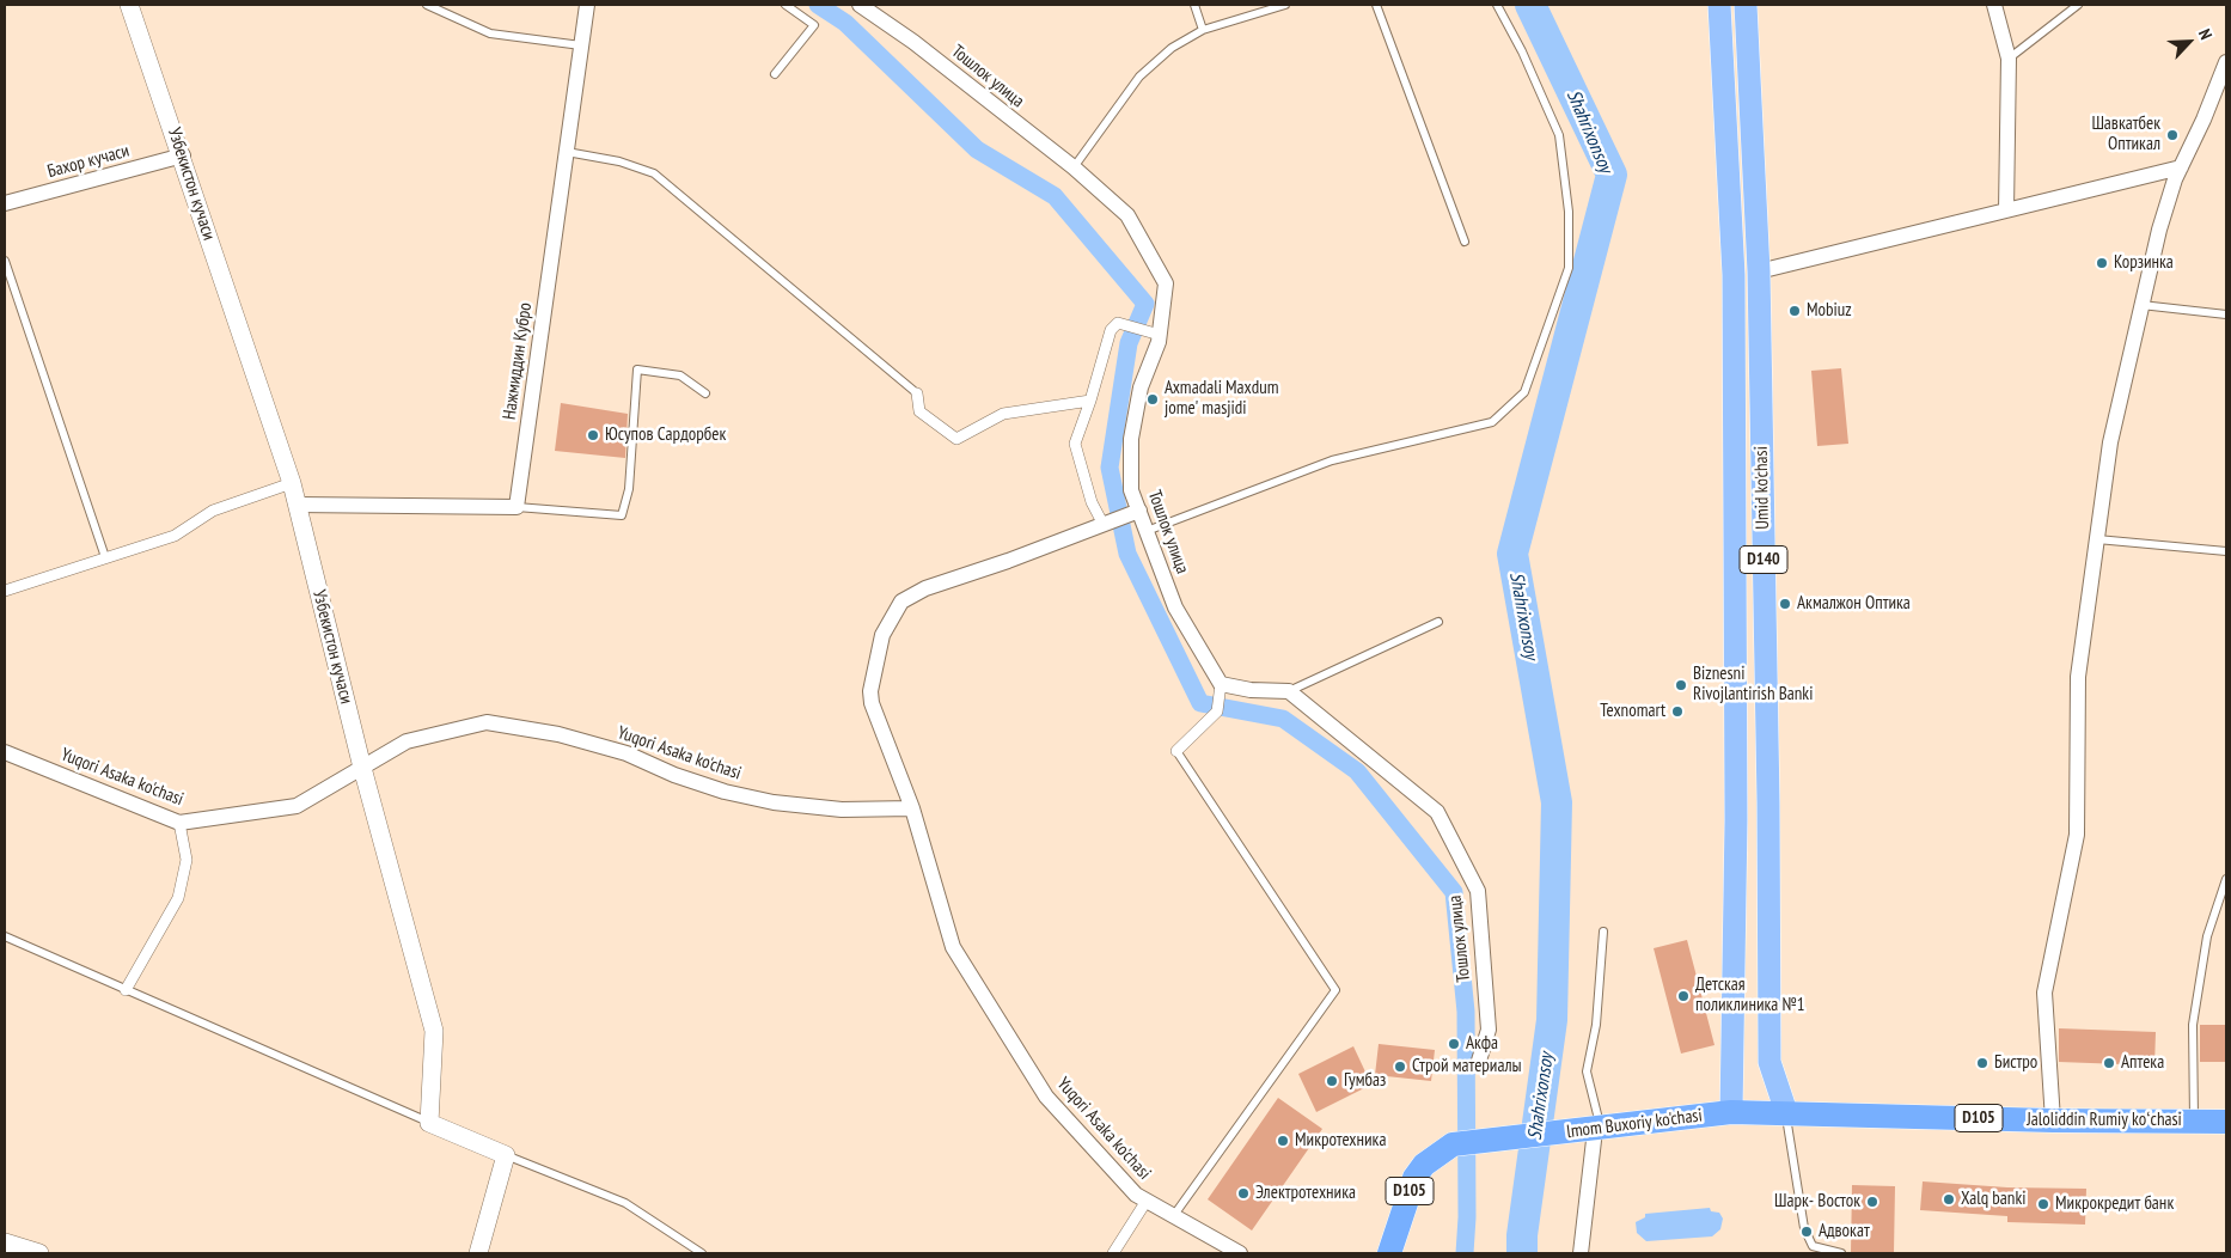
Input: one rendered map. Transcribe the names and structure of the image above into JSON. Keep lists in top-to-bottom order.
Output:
{
  "streets": {
    "highway": ["D105", "Jaloliddin Rumiy koʻchasi", "lmom Buxoriy ko'chasi"],
    "main road": ["Umid ko'chasi", "D140"],
    "street": [
      "Тошлок улица",
      "Бахор кучаси",
      "Узбекистон кучаси",
      "Нажмиддин Кубро",
      "Yuqori Asaka ko'chasi"
    ]
  },
  "crossings": [
    ["Бахор кучаси", "Узбекистон кучаси"],
    ["Узбекистон кучаси", "Yuqori Asaka ko'chasi"],
    ["Umid ko'chasi", "Jaloliddin Rumiy koʻchasi"],
    ["Umid ko'chasi", "lmom Buxoriy ko'chasi"],
    ["Jaloliddin Rumiy koʻchasi", "lmom Buxoriy ko'chasi"]
  ],
  "water": ["Shahrixonsoy"],
  "places": [
    "Шавкатбек Оптикал",
    "Корзинка",
    "Mobiuz",
    "Axmadali Maxdum jome' masjidi",
    "Юсупов Сардорбек",
    "Акмалжон Оптика",
    "Biznesni Rivojlantirish Banki",
    "Texnomart",
    "Детская поликлиника №1",
    "Акфа",
    "Бистро",
    "Аптека",
    "Строй материалы",
    "Гумбаз",
    "Микротехника",
    "Электротехника",
    "Xalq banki",
    "Шарк- Восток",
    "Микрокредит банк",
    "Адвокат"
  ],
  "north": "top right"
}
